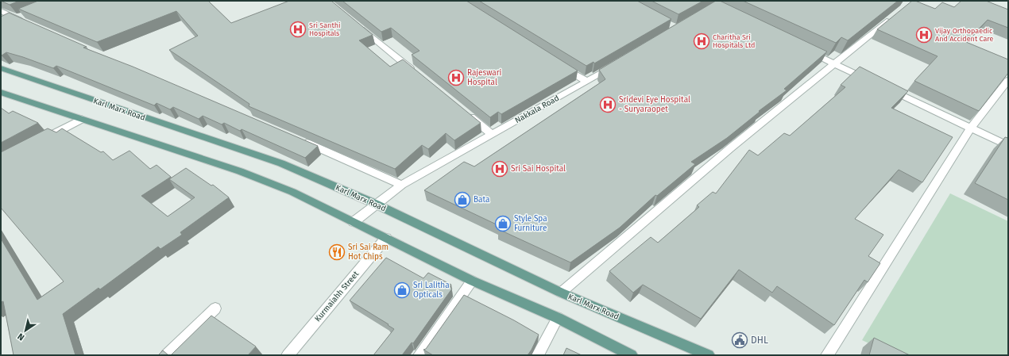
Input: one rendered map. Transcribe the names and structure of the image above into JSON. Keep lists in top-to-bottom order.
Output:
{
  "streets": {
    "main road": ["Karl Marx Road"],
    "street": ["Nakkala Road", "Kurmaiahh Street"]
  },
  "crossings": [
    ["Karl Marx Road", "Nakkala Road"]
  ],
  "places": {
    "hospital": [
      "Sri Santhi Hospitals",
      "Vijay Orthopaedic And Accident Care",
      "Charitha Sri Hospitals Ltd",
      "Rajeswari Hospital",
      "Sridevi Eye Hospital - Suryaraopet",
      "Sri Sai Hospital"
    ],
    "shop": ["Bata", "Style Spa Furniture", "Sri Lalitha Opticals"],
    "restaurant": ["Sri Sai Ram Hot Chips"],
    "public building": ["DHL"]
  },
  "north": "bottom left"
}
